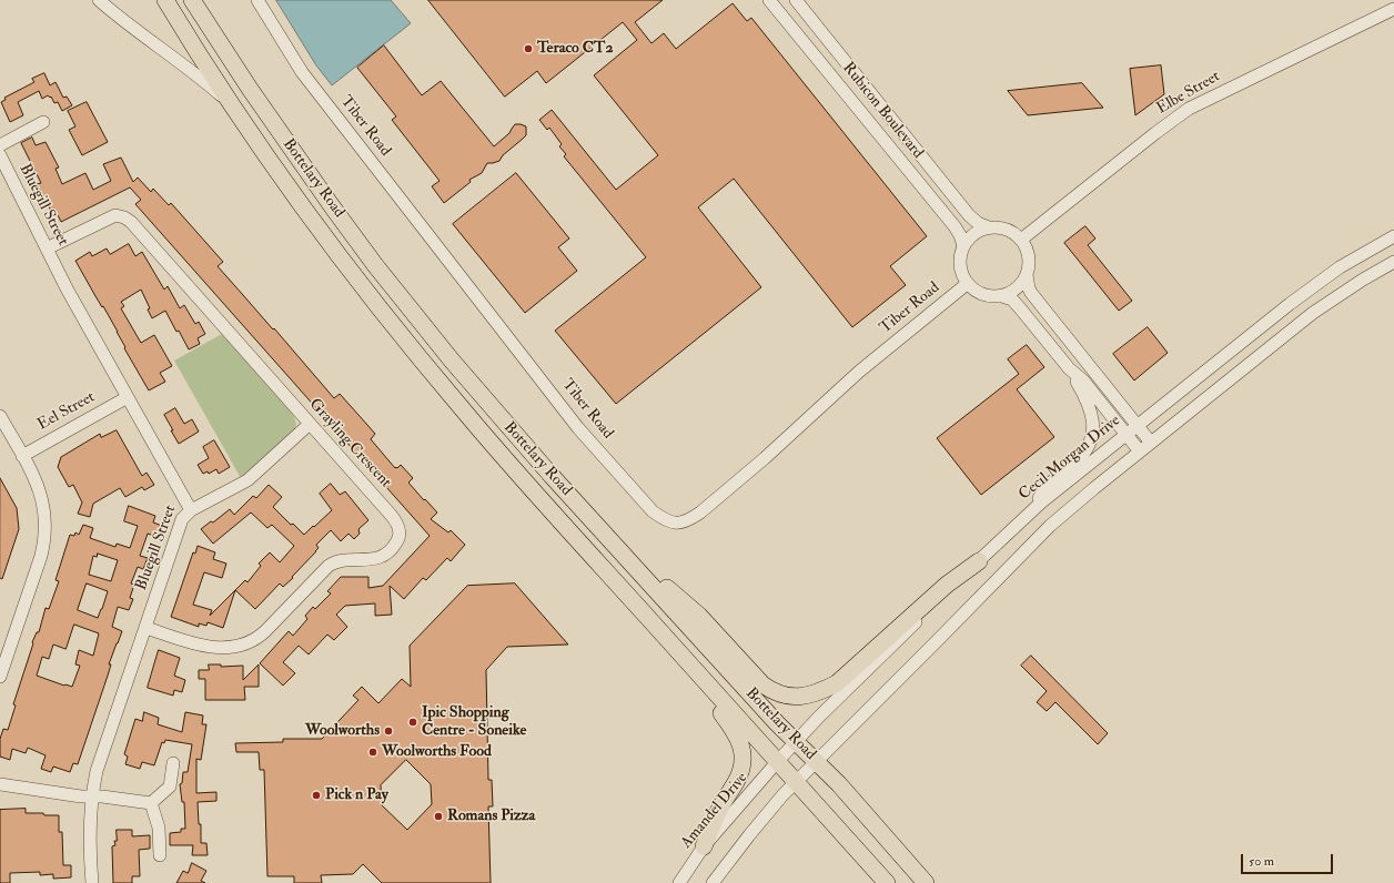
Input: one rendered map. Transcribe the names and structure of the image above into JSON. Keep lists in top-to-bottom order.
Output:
{
  "streets": {
    "main road": ["Bottelary Road"],
    "street": [
      "Elbe Street",
      "Rubicon Boulevard",
      "Tiber Road",
      "Bluegill Street",
      "Eel Street",
      "Grayling Crescent",
      "Cecil Morgan Drive",
      "Amandel Drive"
    ]
  },
  "crossings": [
    ["Elbe Street", "Rubicon Boulevard"],
    ["Elbe Street", "Tiber Road"],
    ["Rubicon Boulevard", "Tiber Road"],
    ["Bottelary Road", "Cecil Morgan Drive"],
    ["Bottelary Road", "Amandel Drive"],
    ["Bluegill Street", "Eel Street"],
    ["Bluegill Street", "Grayling Crescent"],
    ["Cecil Morgan Drive", "Amandel Drive"]
  ],
  "places": [
    "Teraco CT2",
    "Ipic Shopping Centre - Soneike",
    "Woolworths",
    "Woolworths Food",
    "Pick n Pay",
    "Romans Pizza"
  ],
  "scale_bar": "50 m"
}
